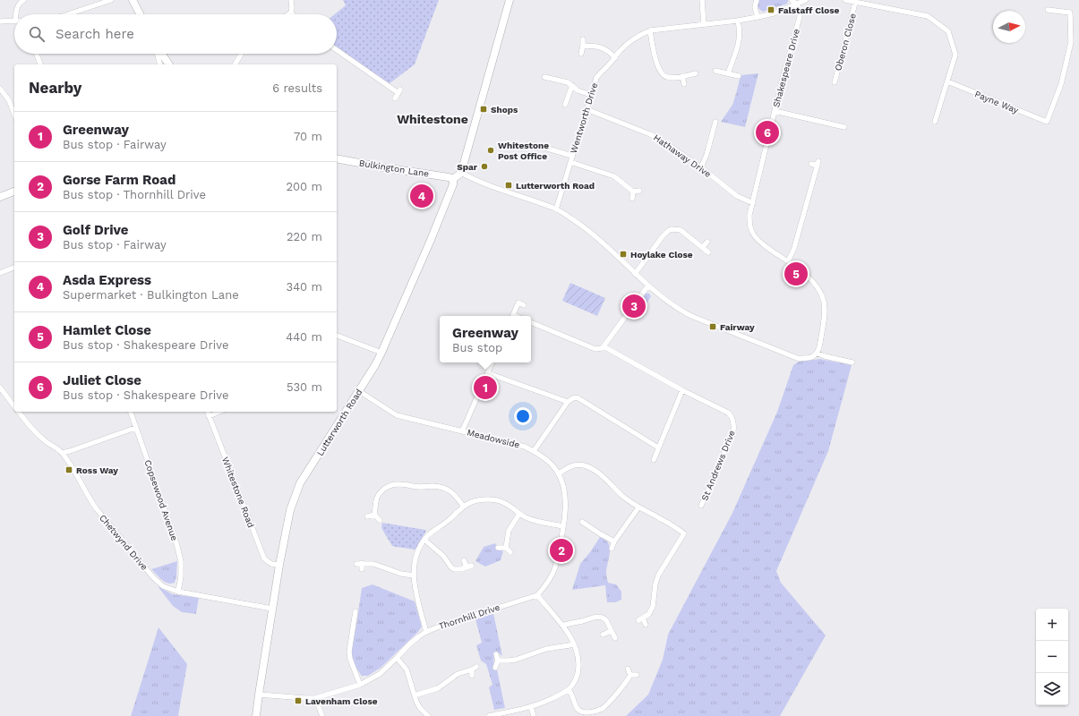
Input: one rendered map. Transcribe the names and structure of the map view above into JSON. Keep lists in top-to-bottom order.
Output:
{
  "streets": {
    "main road": ["Bulkington Lane", "Lutterworth Road"],
    "street": [
      "Oberon Close",
      "Shakespeare Drive",
      "Payne Way",
      "Wentworth Drive",
      "Hathaway Drive",
      "Meadowside",
      "St Andrews Drive",
      "Whitestone Road",
      "Copsewood Avenue",
      "Chetwynd Drive",
      "Thornhill Drive"
    ]
  },
  "crossings": [
    ["Shakespeare Drive", "Wentworth Drive"],
    ["Shakespeare Drive", "Hathaway Drive"],
    ["Wentworth Drive", "Hathaway Drive"],
    ["Bulkington Lane", "Lutterworth Road"],
    ["Lutterworth Road", "Meadowside"],
    ["Lutterworth Road", "Whitestone Road"],
    ["Lutterworth Road", "Chetwynd Drive"],
    ["Lutterworth Road", "Thornhill Drive"],
    ["Copsewood Avenue", "Chetwynd Drive"]
  ],
  "districts": ["Whitestone"],
  "places": {
    "transit": [
      "Falstaff Close",
      "Shops",
      "Lutterworth Road",
      "Hoylake Close",
      "Fairway",
      "Ross Way",
      "Lavenham Close"
    ],
    "other": ["Whitestone Post Office", "Spar"]
  },
  "north": "right",
  "page": {
    "search": "Search here",
    "heading": ["Nearby", "6 results"],
    "list": [
      {
        "mark": "1",
        "name": "Greenway",
        "note": "Bus stop · Fairway",
        "value": "70 m"
      },
      {
        "mark": "2",
        "name": "Gorse Farm Road",
        "note": "Bus stop · Thornhill Drive",
        "value": "200 m"
      },
      {
        "mark": "3",
        "name": "Golf Drive",
        "note": "Bus stop · Fairway",
        "value": "220 m"
      },
      {
        "mark": "4",
        "name": "Asda Express",
        "note": "Supermarket · Bulkington Lane",
        "value": "340 m"
      },
      {
        "mark": "5",
        "name": "Hamlet Close",
        "note": "Bus stop · Shakespeare Drive",
        "value": "440 m"
      },
      {
        "mark": "6",
        "name": "Juliet Close",
        "note": "Bus stop · Shakespeare Drive",
        "value": "530 m"
      }
    ],
    "pins": [
      "6",
      "4",
      "5",
      "3",
      "1",
      "2"
    ],
    "popup": ["Greenway", "Bus stop"],
    "map_buttons": ["+", "−"]
  }
}
